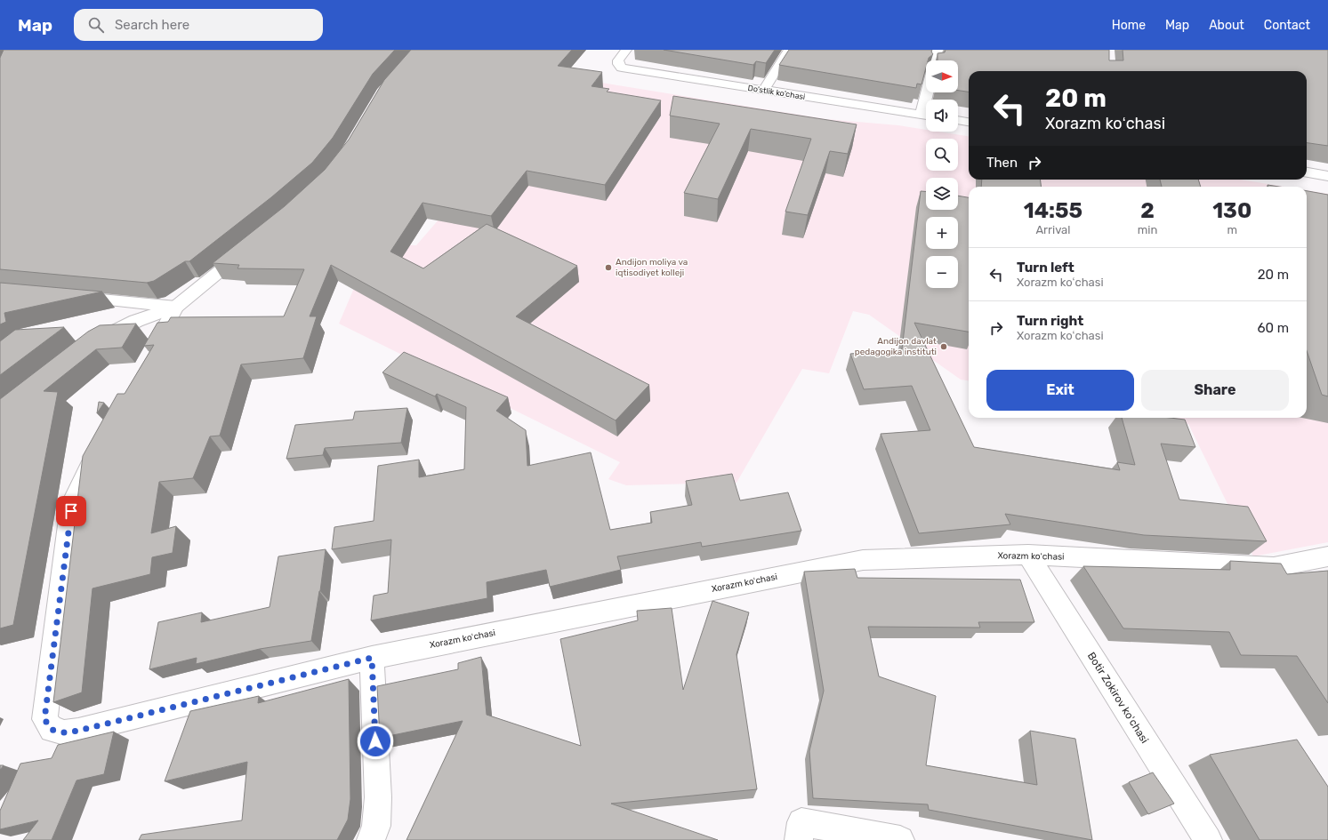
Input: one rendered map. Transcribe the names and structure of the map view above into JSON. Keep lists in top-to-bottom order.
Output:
{
  "streets": {
    "street": ["Do'stlik ko'chasi", "Xorazm koʻchasi", "Botir Zokirov koʻchasi"]
  },
  "crossings": [
    ["Xorazm koʻchasi", "Botir Zokirov koʻchasi"]
  ],
  "places": ["Andijon moliya va iqtisodiyet kolleji", "Andijon davlat pedagogika instituti"],
  "north": "right",
  "page": {
    "header": "Map",
    "search": "Search here",
    "nav": [
      "Home",
      "Map",
      "About",
      "Contact"
    ],
    "map_buttons": ["+", "−"],
    "turn": ["20 m", "Xorazm koʻchasi"],
    "then": "Then",
    "eta": [
      "14:55",
      "Arrival",
      "2",
      "min",
      "130",
      "m"
    ],
    "list": [
      {
        "name": "Turn left",
        "note": "Xorazm koʻchasi",
        "value": "20 m"
      },
      {
        "name": "Turn right",
        "note": "Xorazm koʻchasi",
        "value": "60 m"
      }
    ],
    "buttons": ["Exit", "Share"]
  }
}
